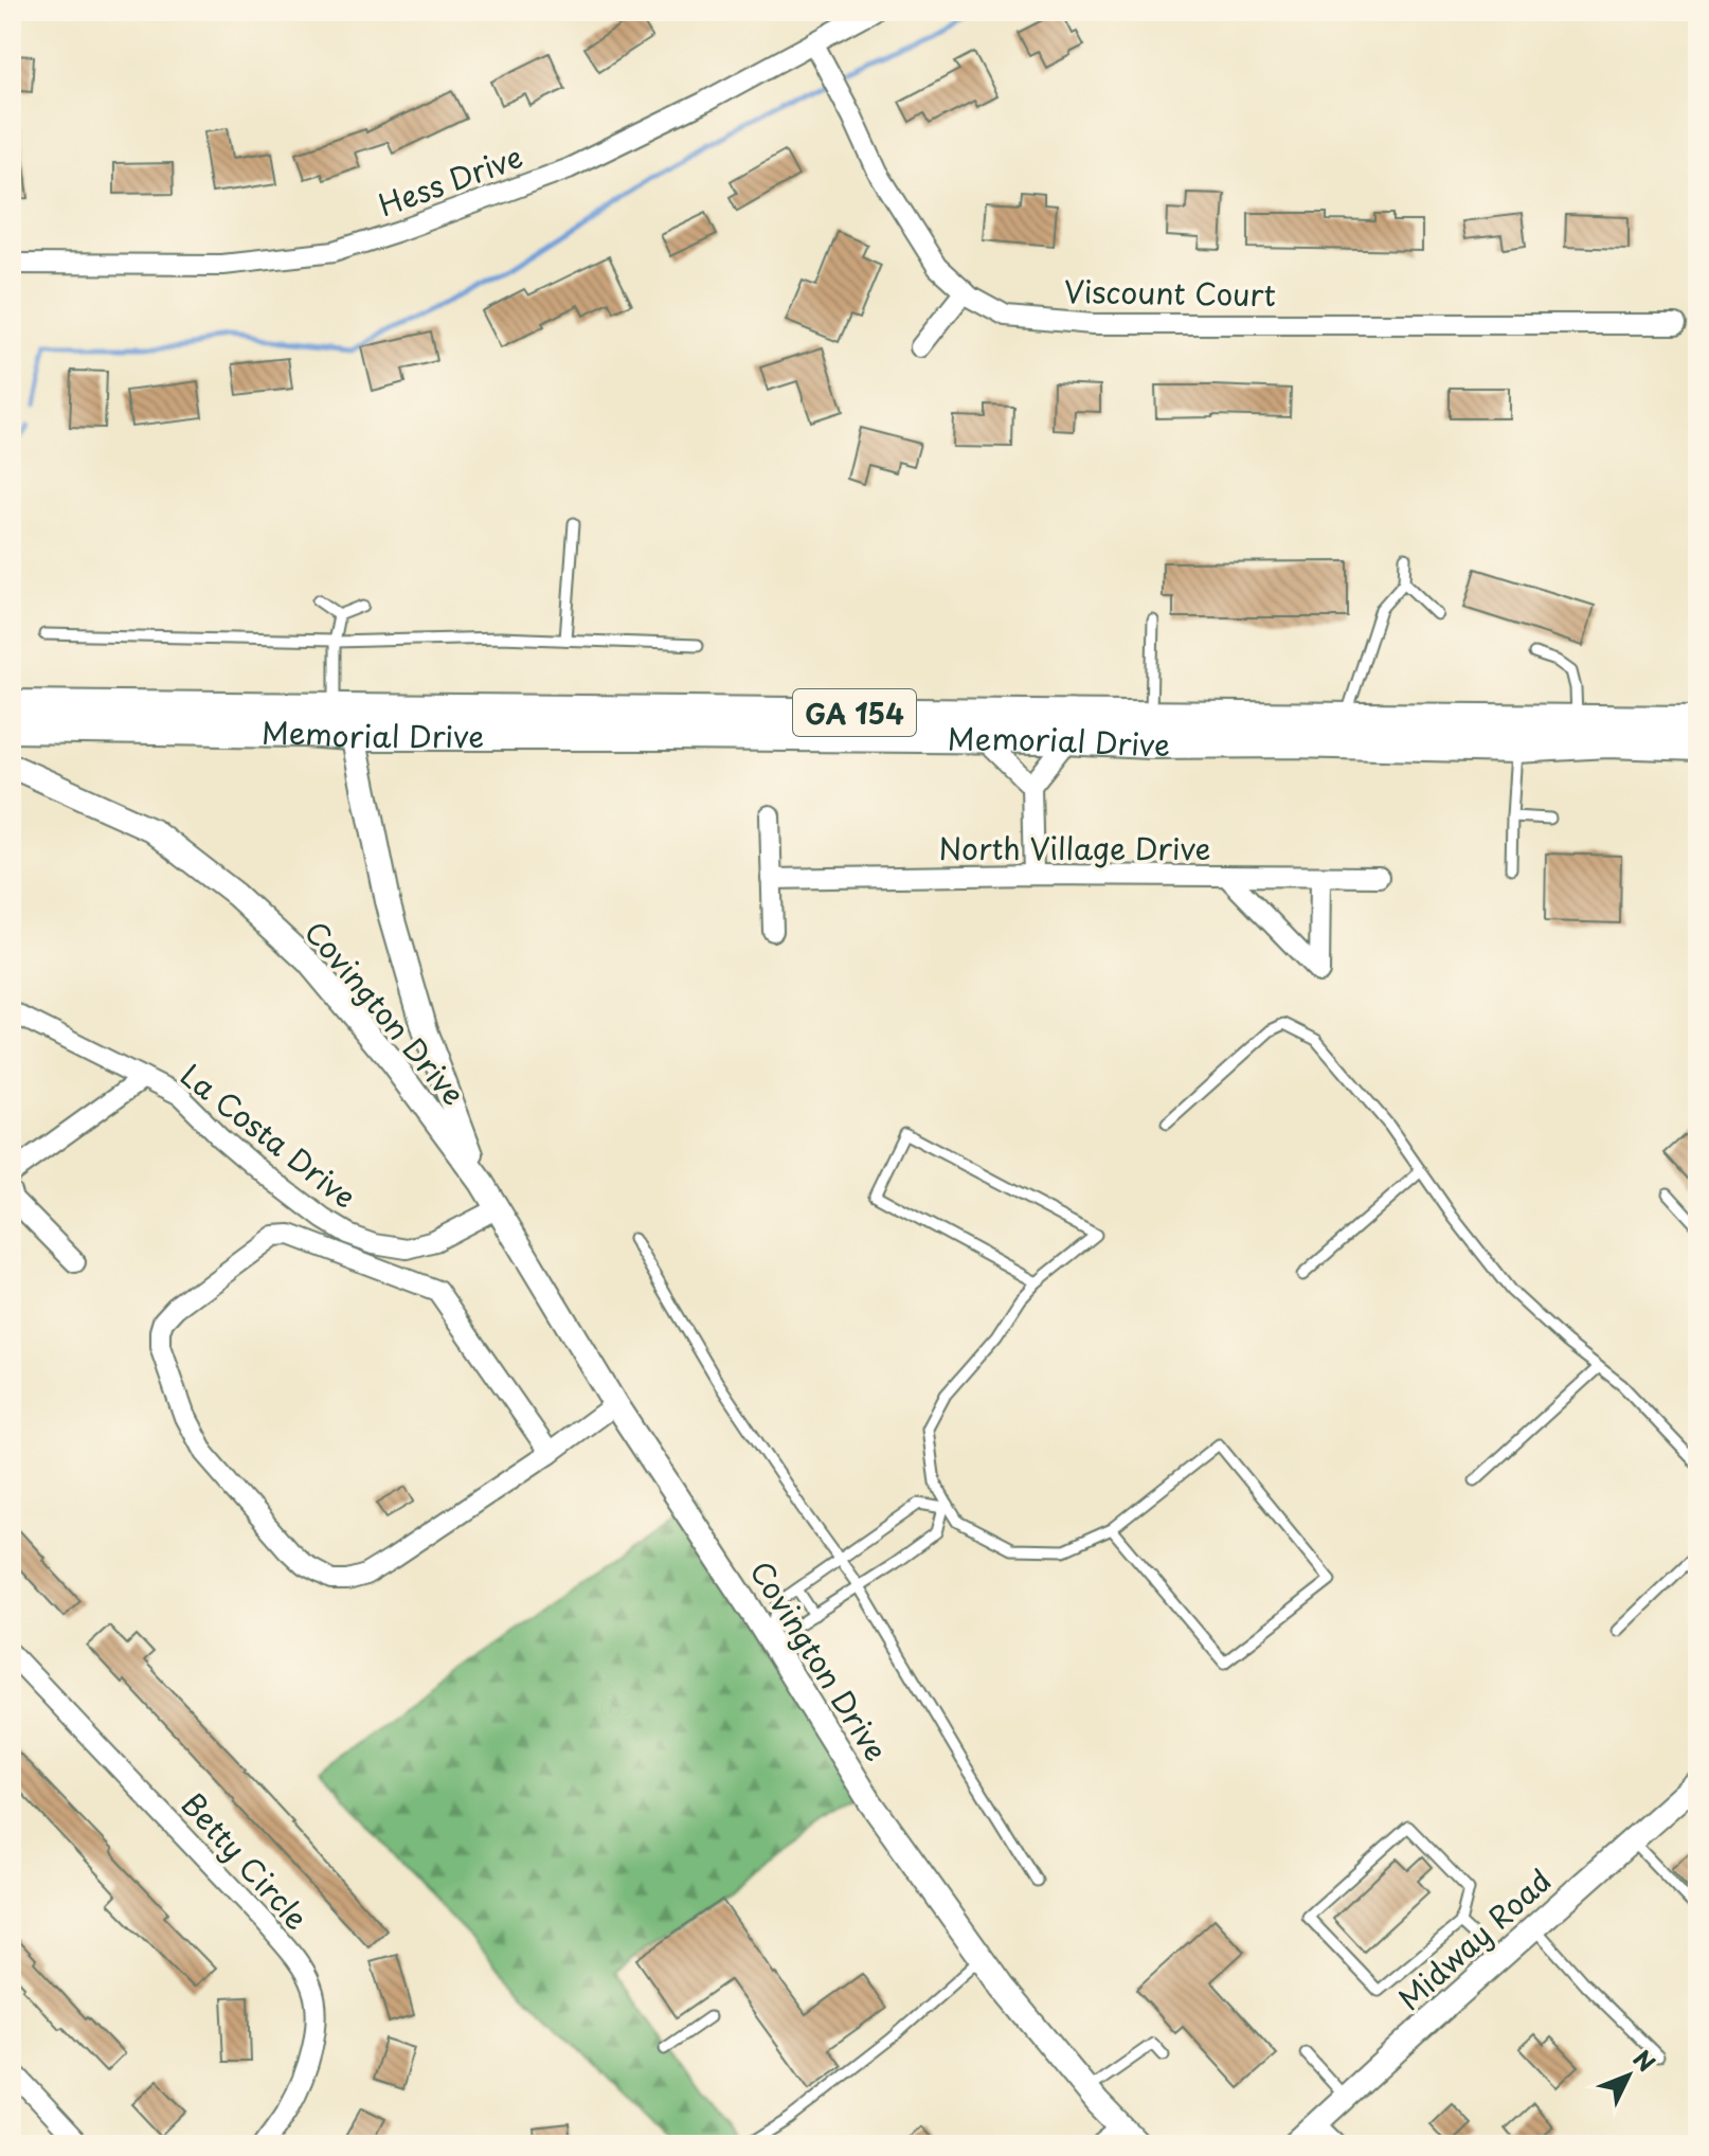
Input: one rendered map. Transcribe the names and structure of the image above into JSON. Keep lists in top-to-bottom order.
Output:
{
  "streets": {
    "main road": ["GA 154", "Memorial Drive"],
    "street": [
      "Hess Drive",
      "Viscount Court",
      "North Village Drive",
      "Covington Drive",
      "La Costa Drive",
      "Betty Circle",
      "Midway Road"
    ]
  },
  "crossings": [
    ["Hess Drive", "Viscount Court"],
    ["Memorial Drive", "Covington Drive"],
    ["Covington Drive", "La Costa Drive"]
  ],
  "north": "top right"
}
